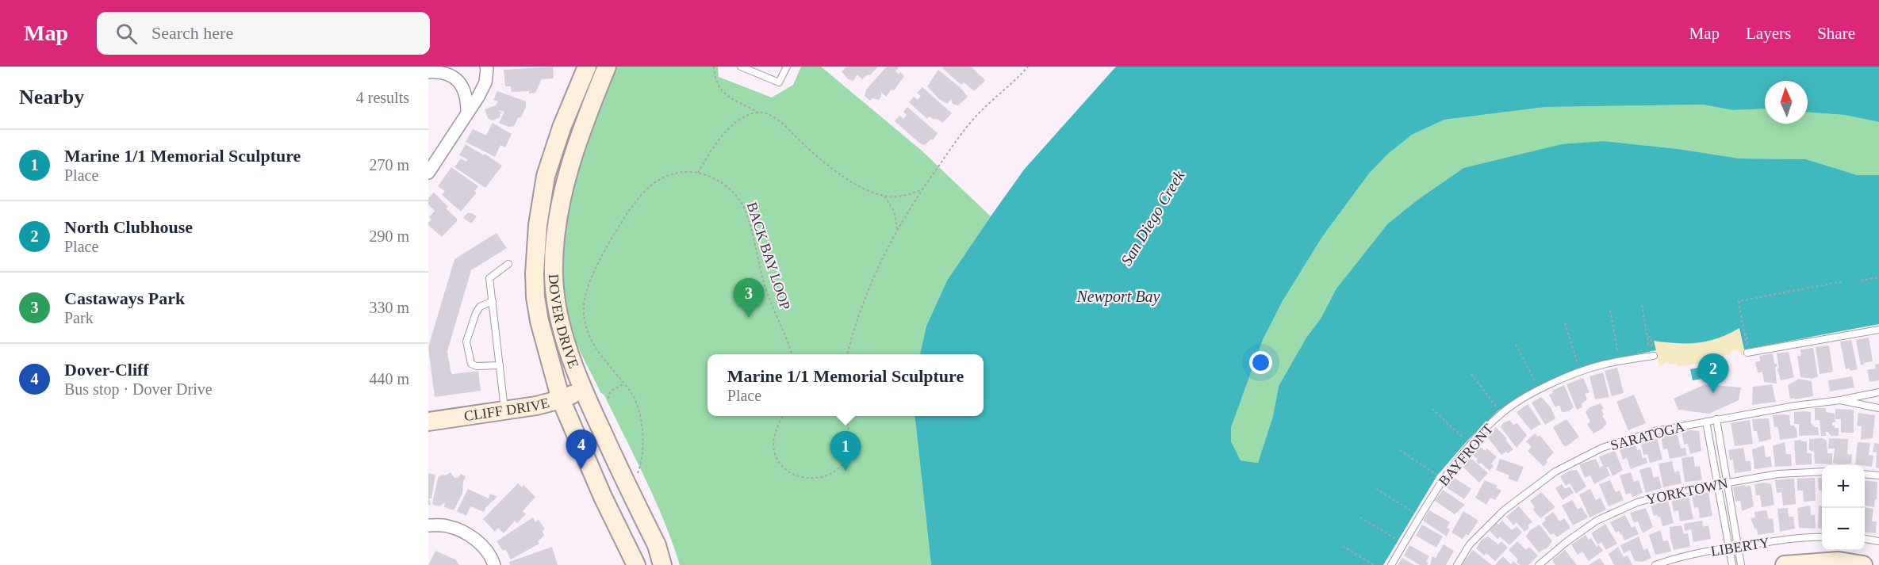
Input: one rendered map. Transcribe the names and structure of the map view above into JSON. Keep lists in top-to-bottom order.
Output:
{
  "streets": {
    "street": ["DOVER DRIVE", "CLIFF DRIVE"],
    "lane": [
      "SARATOGA",
      "BAYFRONT",
      "YORKTOWN",
      "LIBERTY"
    ],
    "path": ["BACK BAY LOOP"]
  },
  "crossings": [
    ["BACK BAY LOOP", "DOVER DRIVE"],
    ["DOVER DRIVE", "CLIFF DRIVE"]
  ],
  "water": ["San Diego Creek", "Newport Bay"],
  "north": "top",
  "page": {
    "header": "Map",
    "search": "Search here",
    "nav": ["Map", "Layers", "Share"],
    "heading": ["Nearby", "4 results"],
    "list": [
      {
        "mark": "1",
        "name": "Marine 1/1 Memorial Sculpture",
        "note": "Place",
        "value": "270 m"
      },
      {
        "mark": "2",
        "name": "North Clubhouse",
        "note": "Place",
        "value": "290 m"
      },
      {
        "mark": "3",
        "name": "Castaways Park",
        "note": "Park",
        "value": "330 m"
      },
      {
        "mark": "4",
        "name": "Dover-Cliff",
        "note": "Bus stop · Dover Drive",
        "value": "440 m"
      }
    ],
    "pins": [
      "3",
      "2",
      "4",
      "1"
    ],
    "popup": ["Marine 1/1 Memorial Sculpture", "Place"],
    "map_buttons": ["+", "−"]
  }
}
